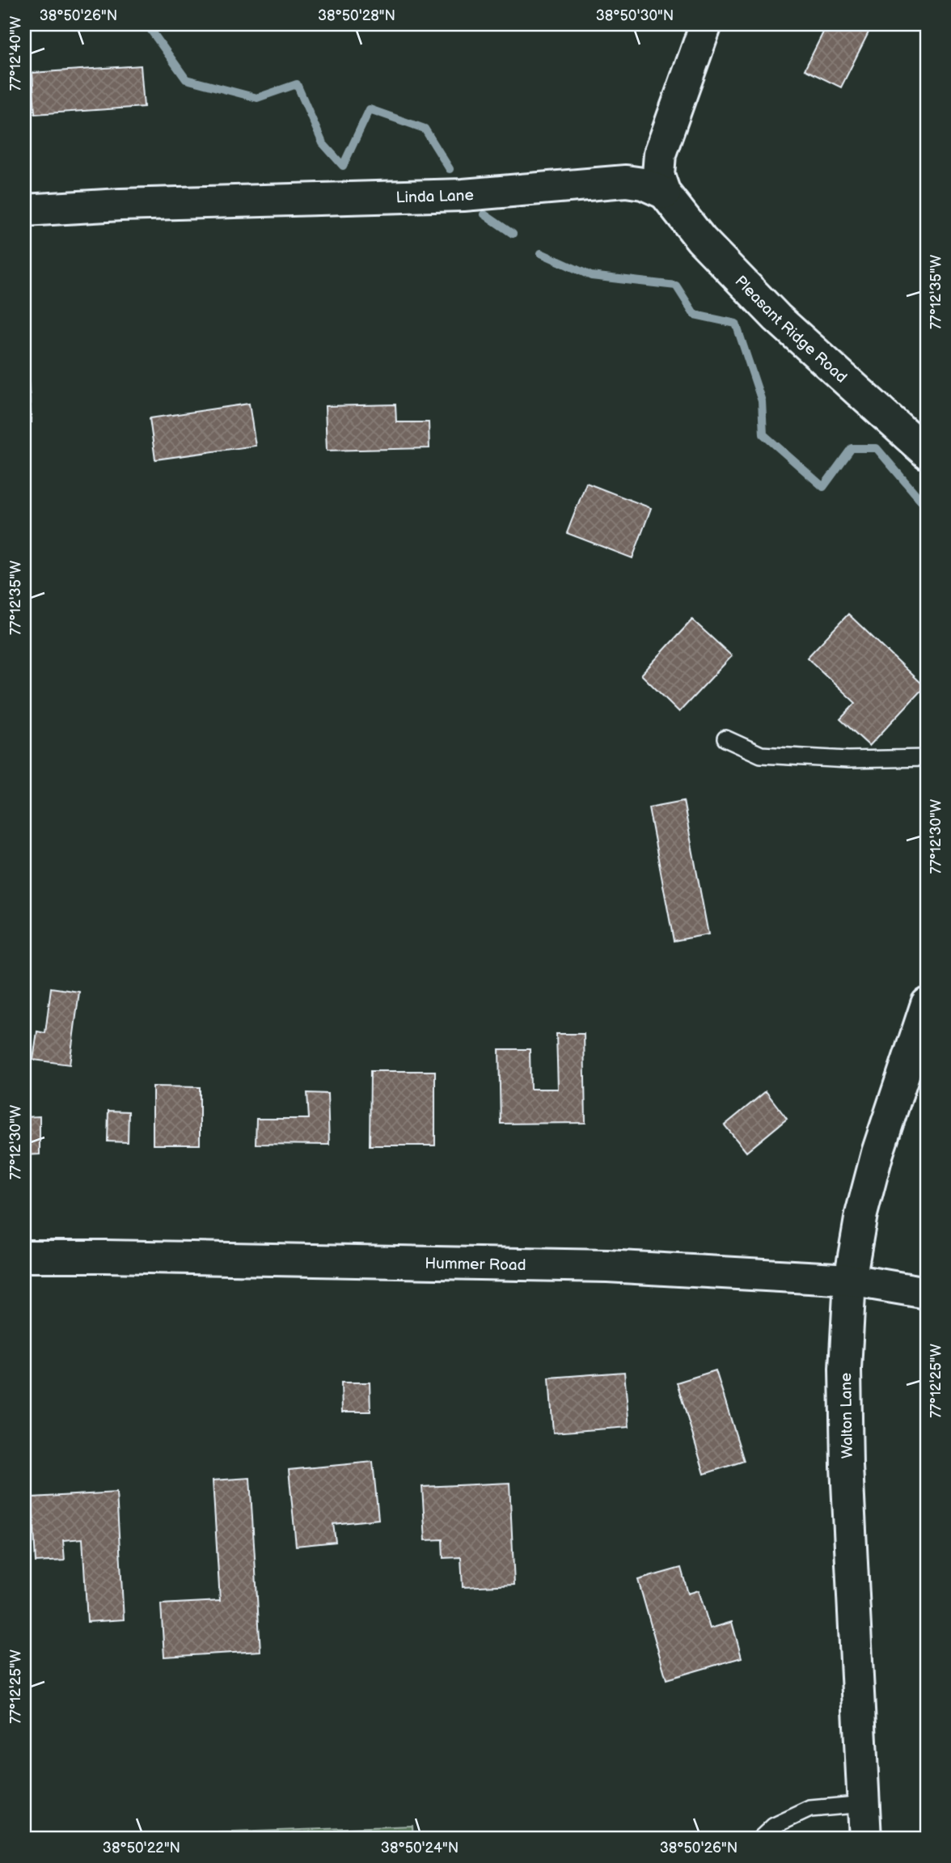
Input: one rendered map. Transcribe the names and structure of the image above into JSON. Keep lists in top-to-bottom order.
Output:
{
  "streets": {
    "street": [
      "Linda Lane",
      "Pleasant Ridge Road",
      "Hummer Road",
      "Walton Lane"
    ]
  },
  "crossings": [
    ["Linda Lane", "Pleasant Ridge Road"],
    ["Hummer Road", "Walton Lane"]
  ],
  "coordinates": [
    "38°50'26\"N",
    "38°50'28\"N",
    "38°50'30\"N",
    "77°12'40\"W",
    "77°12'35\"W",
    "77°12'30\"W",
    "77°12'25\"W",
    "38°50'22\"N",
    "38°50'24\"N"
  ]
}
